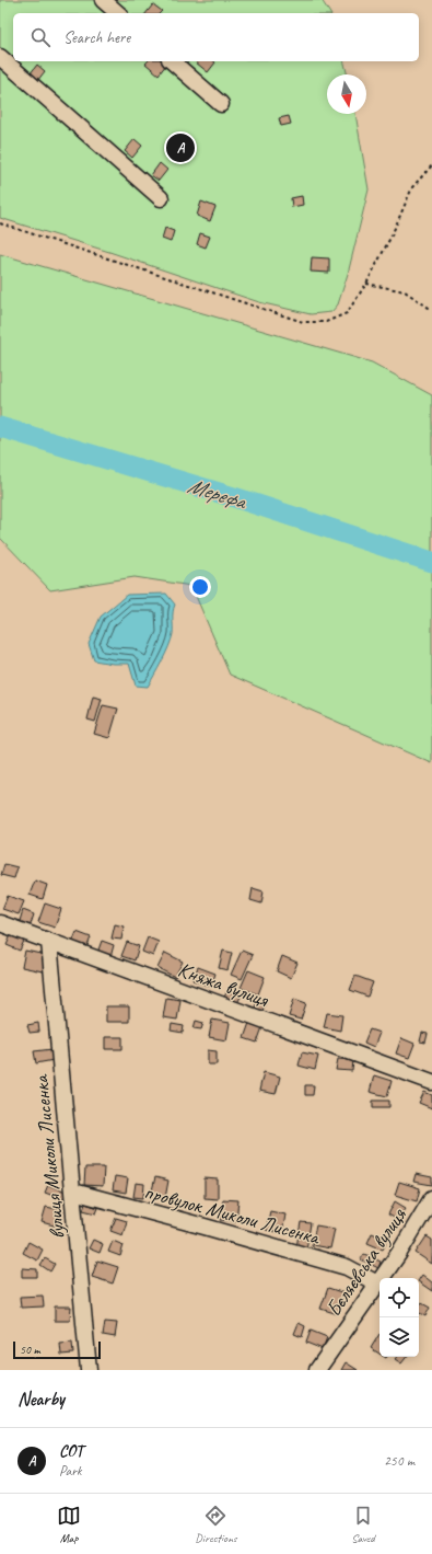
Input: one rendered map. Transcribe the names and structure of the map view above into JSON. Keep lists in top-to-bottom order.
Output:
{
  "streets": {
    "street": [
      "Княжа вулиця",
      "вулиця Миколи Лисенка",
      "провулок Миколи Лисенка",
      "Бєляєвська вулиця"
    ]
  },
  "crossings": [
    ["Княжа вулиця", "вулиця Миколи Лисенка"],
    ["вулиця Миколи Лисенка", "провулок Миколи Лисенка"],
    ["провулок Миколи Лисенка", "Бєляєвська вулиця"]
  ],
  "water": ["Мерефа"],
  "scale_bar": "50 m",
  "north": "bottom",
  "page": {
    "search": "Search here",
    "pins": "A",
    "scale": "50 m",
    "heading": "Nearby",
    "list": [
      {
        "mark": "A",
        "name": "СОТ",
        "note": "Park",
        "value": "250 m"
      }
    ],
    "nav": ["Map", "Directions", "Saved"]
  }
}
